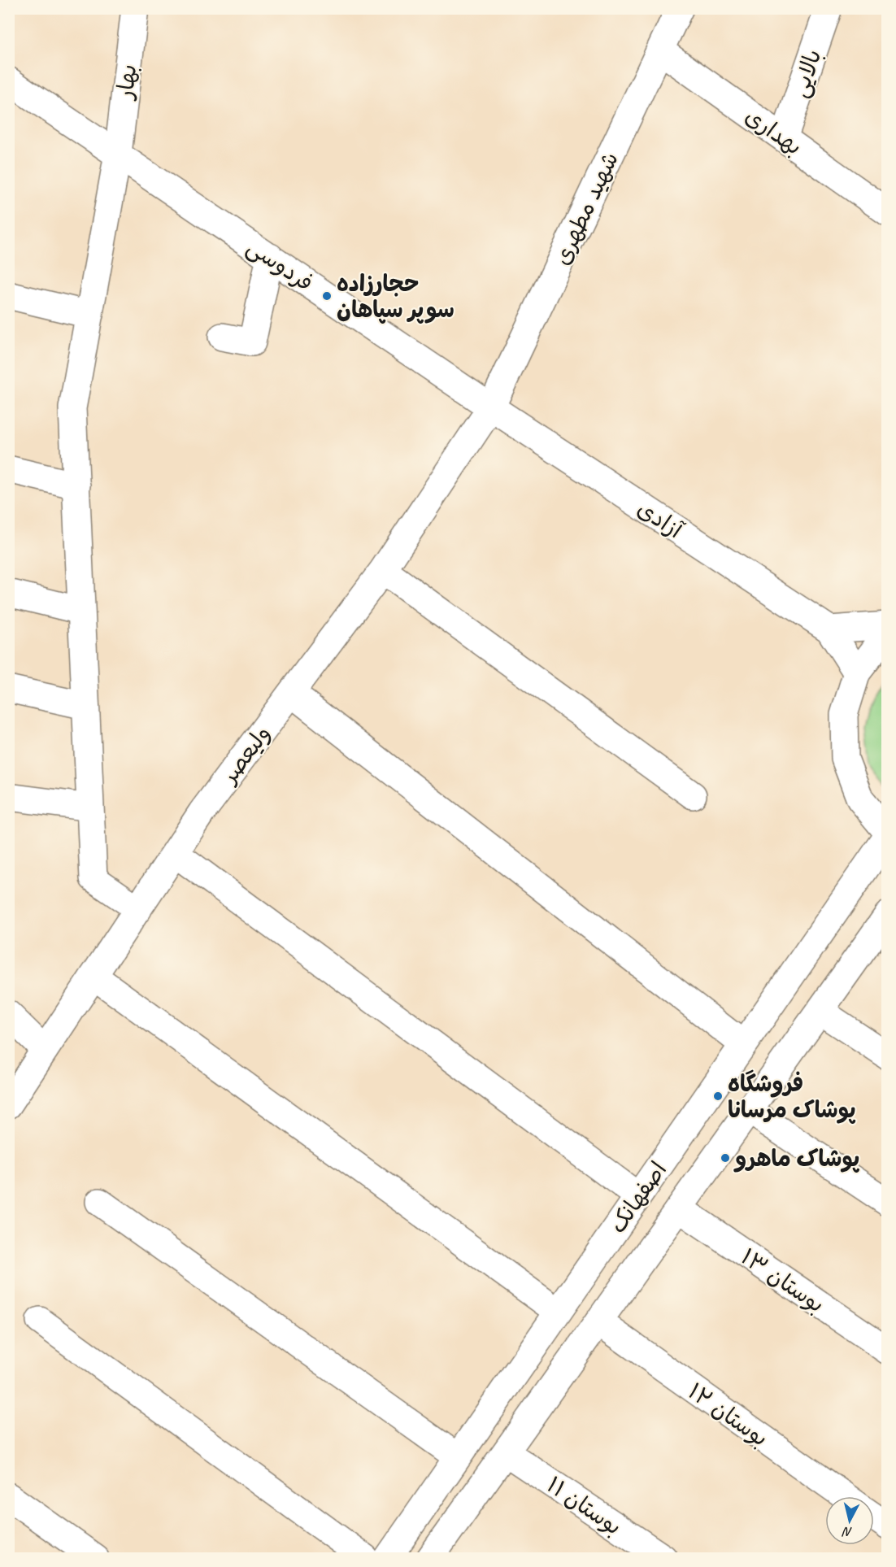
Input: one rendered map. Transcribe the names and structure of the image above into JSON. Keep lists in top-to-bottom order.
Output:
{
  "streets": {
    "street": [
      "بالایی",
      "بهار",
      "بهداری",
      "شهید مطهری",
      "فردوسی",
      "آزادی",
      "ولیعصر",
      "اصفهانک",
      "بوستان ۱۳",
      "بوستان ۱۲",
      "بوستان ۱۱"
    ]
  },
  "crossings": [
    ["بالایی", "بهداری"],
    ["بهار", "فردوسی"],
    ["بهار", "ولیعصر"],
    ["بهداری", "شهید مطهری"],
    ["شهید مطهری", "فردوسی"],
    ["شهید مطهری", "آزادی"],
    ["شهید مطهری", "ولیعصر"],
    ["فردوسی", "آزادی"],
    ["فردوسی", "ولیعصر"],
    ["آزادی", "ولیعصر"],
    ["اصفهانک", "بوستان ۱۳"],
    ["اصفهانک", "بوستان ۱۲"],
    ["اصفهانک", "بوستان ۱۱"]
  ],
  "places": ["حجارزاده سوپر سپاهان", "فروشگاه پوشاک مرسانا", "پوشاک ماهرو"],
  "north": "bottom"
}
